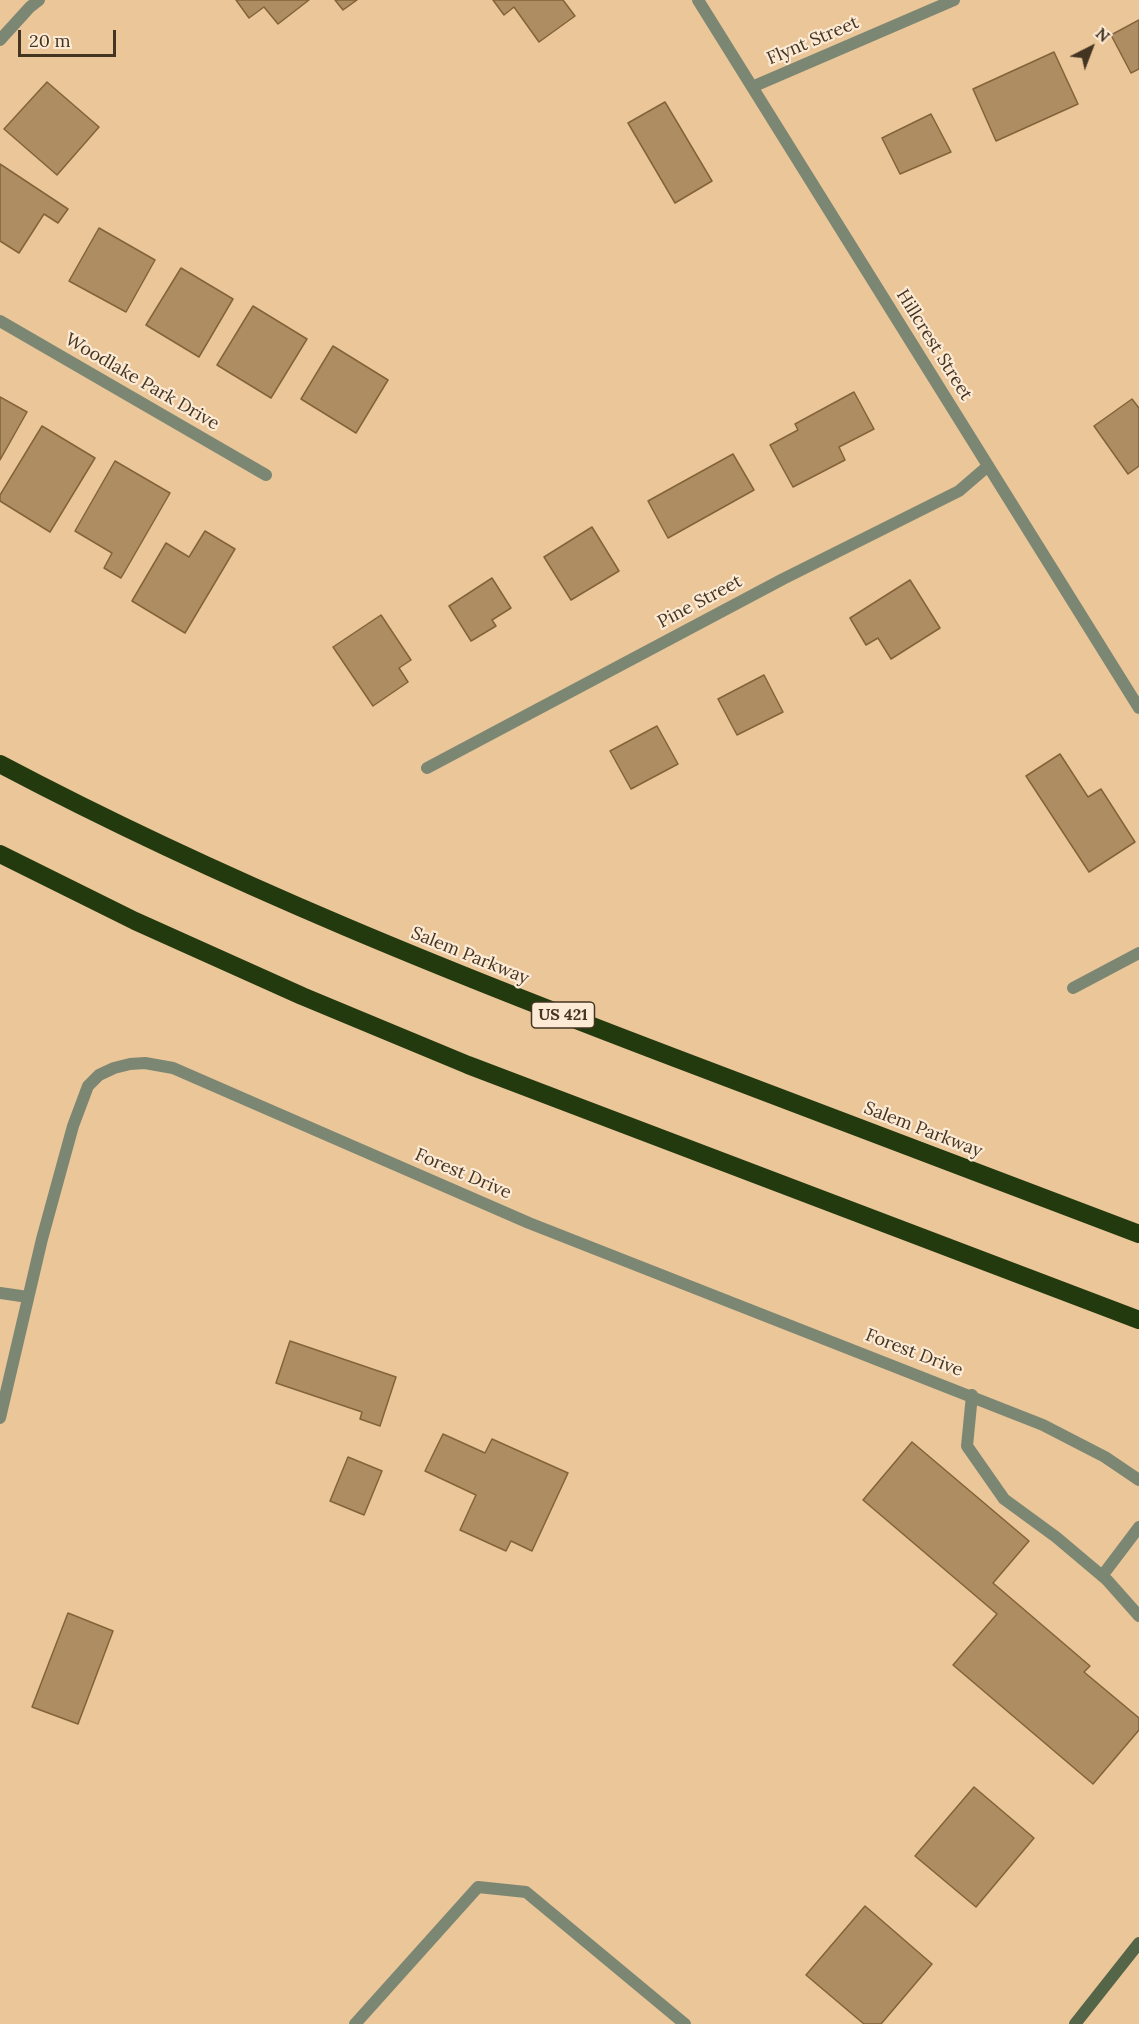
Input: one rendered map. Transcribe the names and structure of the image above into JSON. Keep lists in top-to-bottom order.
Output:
{
  "streets": {
    "highway": ["Salem Parkway", "US 421"],
    "street": [
      "Flynt Street",
      "Hillcrest Street",
      "Woodlake Park Drive",
      "Pine Street",
      "Forest Drive"
    ]
  },
  "crossings": [
    ["Flynt Street", "Hillcrest Street"],
    ["Hillcrest Street", "Pine Street"]
  ],
  "scale_bar": "20 m",
  "north": "top right"
}
